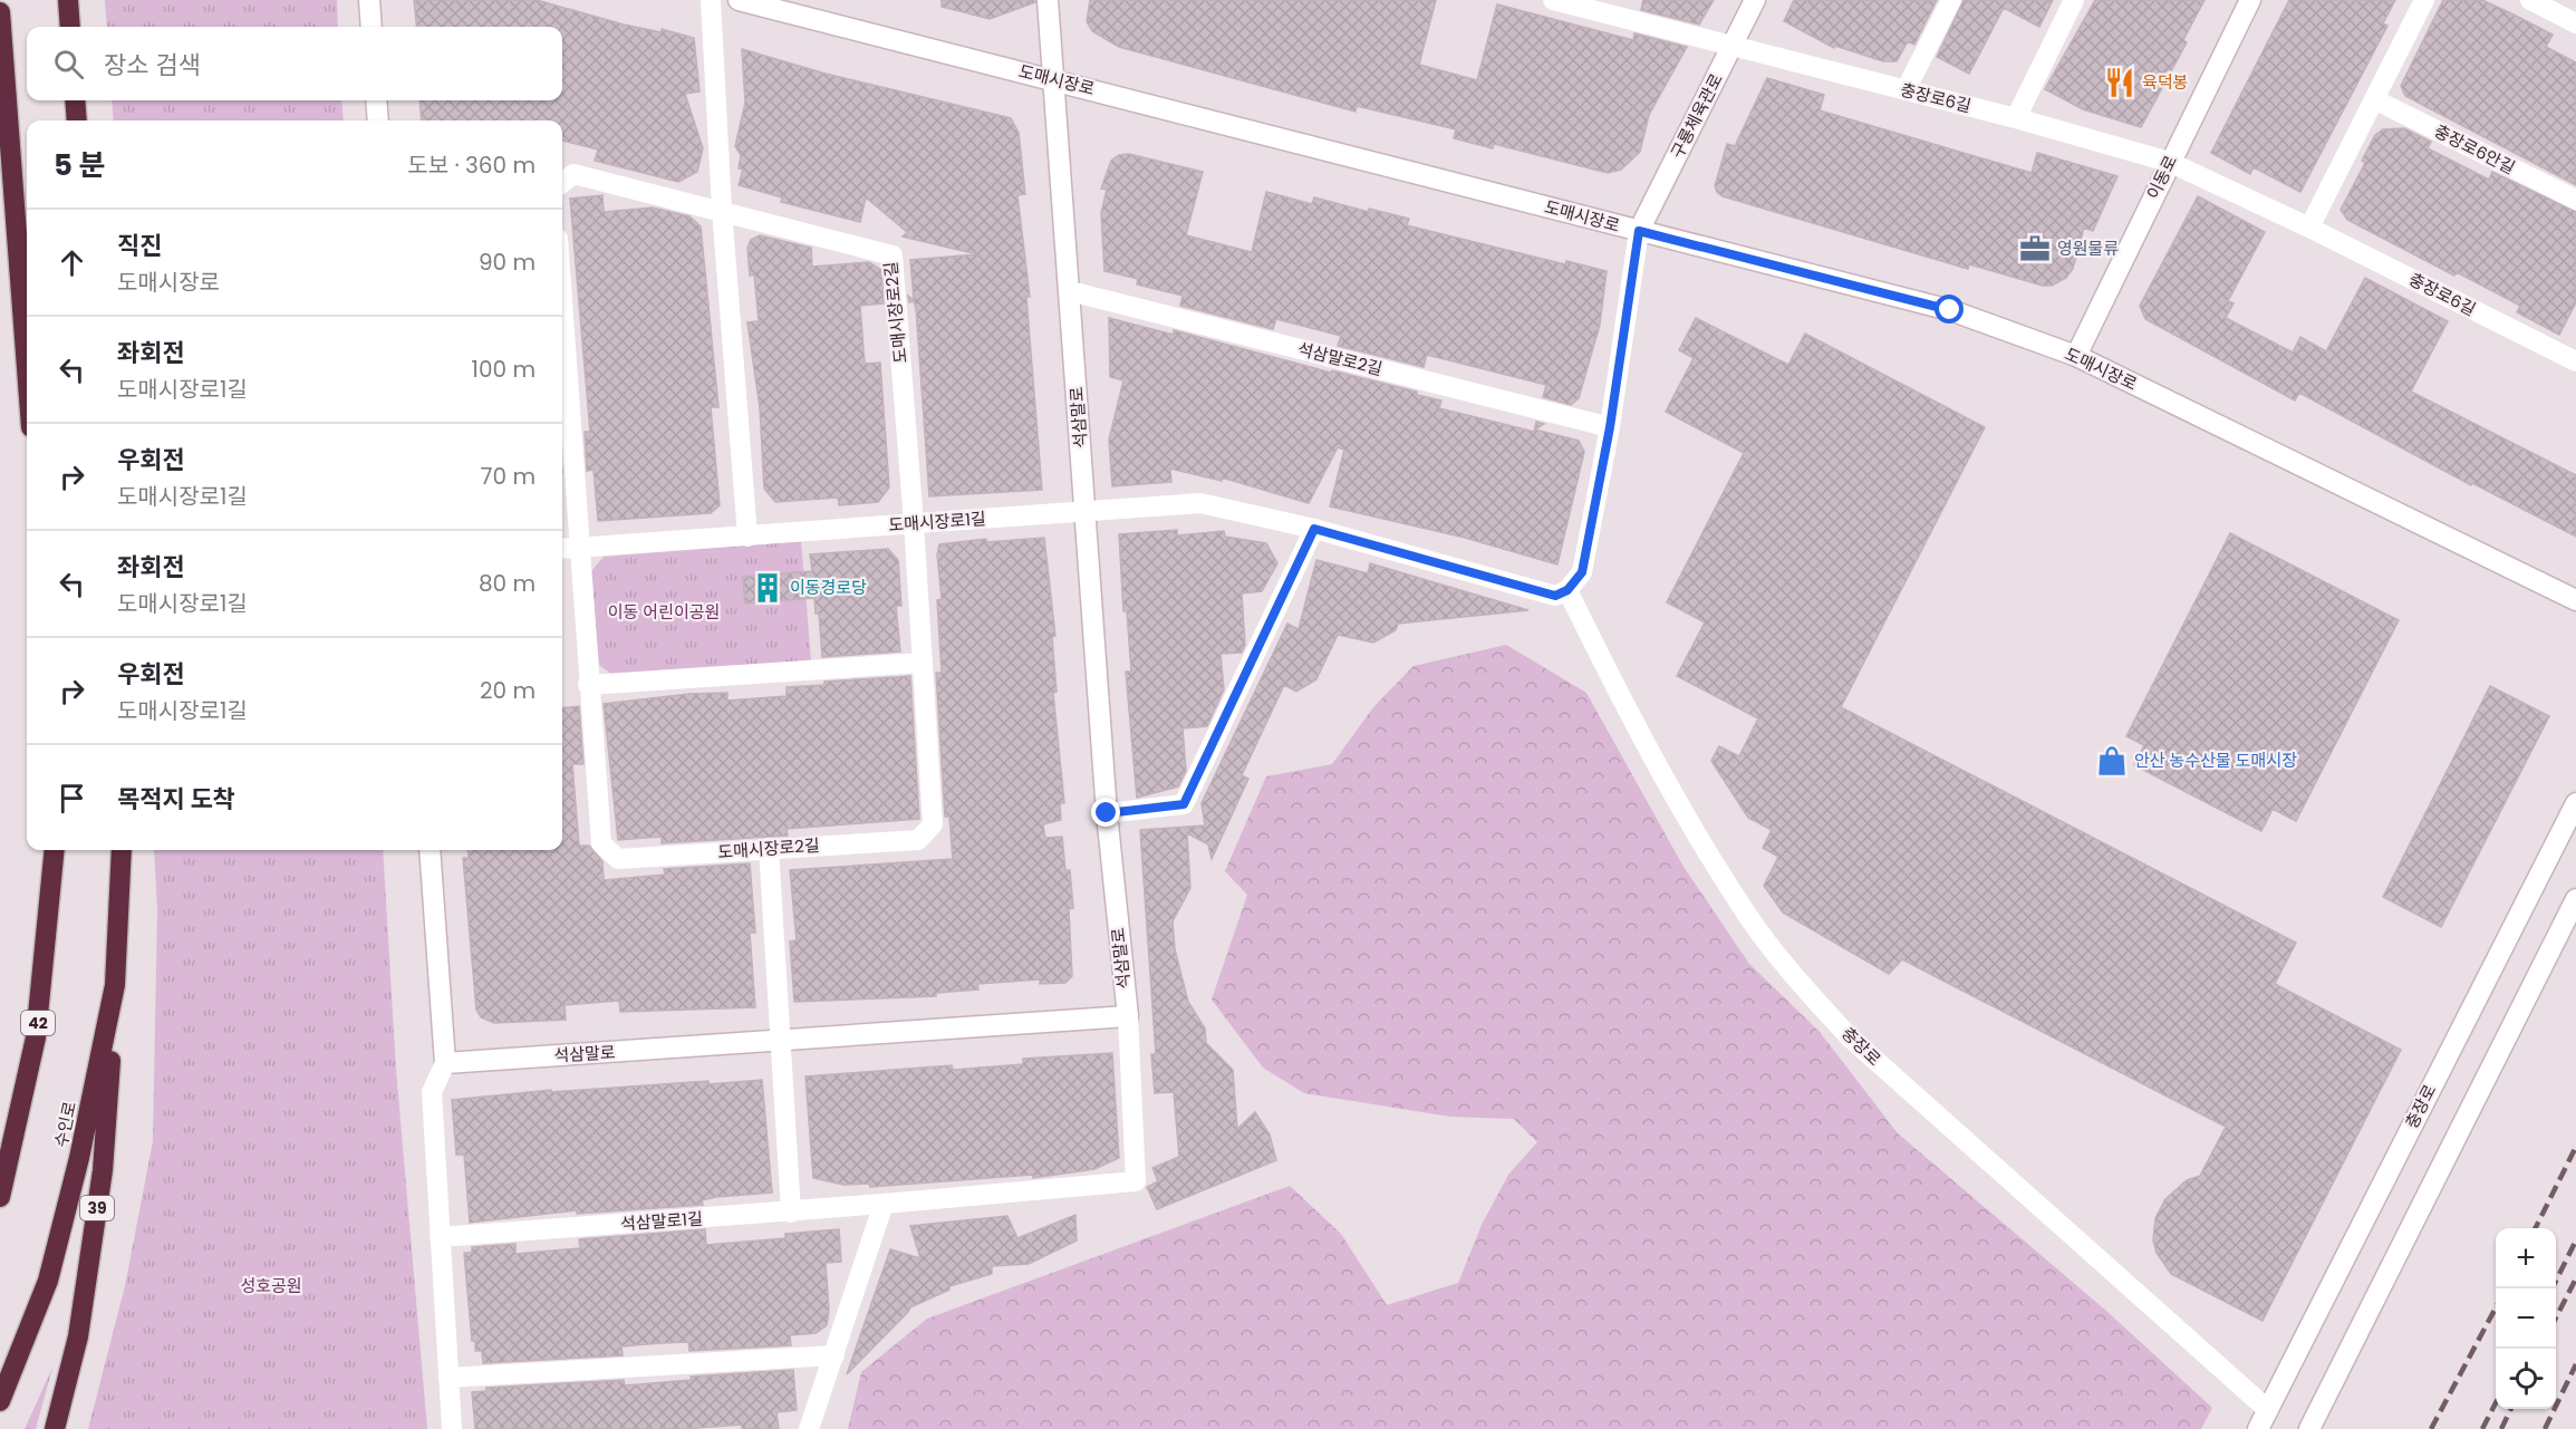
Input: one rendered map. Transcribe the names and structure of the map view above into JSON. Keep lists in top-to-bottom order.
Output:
{
  "streets": {
    "highway": ["42", "수인로", "39"],
    "street": [
      "도매시장로",
      "충장로6길",
      "구룡체육관로",
      "충장로6안길",
      "이동로",
      "도매시장로2길",
      "석삼말로2길",
      "석삼말로",
      "도매시장로1길",
      "충장로",
      "석삼말로1길"
    ]
  },
  "crossings": [
    ["도매시장로", "구룡체육관로"],
    ["도매시장로", "이동로"],
    ["도매시장로", "석삼말로"],
    ["충장로6길", "구룡체육관로"],
    ["충장로6길", "이동로"],
    ["도매시장로2길", "도매시장로1길"],
    ["석삼말로2길", "석삼말로"],
    ["석삼말로", "도매시장로1길"],
    ["석삼말로", "석삼말로1길"],
    ["도매시장로1길", "충장로"],
    ["수인로", "39"]
  ],
  "parks": ["이동 어린이공원", "성호공원"],
  "places": {
    "restaurant": ["육덕봉"],
    "office": ["영원물류"],
    "building": ["이동경로당"],
    "shop": ["안산 농수산물 도매시장"]
  },
  "page": {
    "search": "장소 검색",
    "heading": ["5 분", "도보 · 360 m"],
    "list": [
      ["직진", "도매시장로", "90 m"],
      ["좌회전", "도매시장로1길", "100 m"],
      ["우회전", "도매시장로1길", "70 m"],
      ["좌회전", "도매시장로1길", "80 m"],
      ["우회전", "도매시장로1길", "20 m"],
      "목적지 도착"
    ],
    "map_buttons": ["+", "−"]
  }
}
